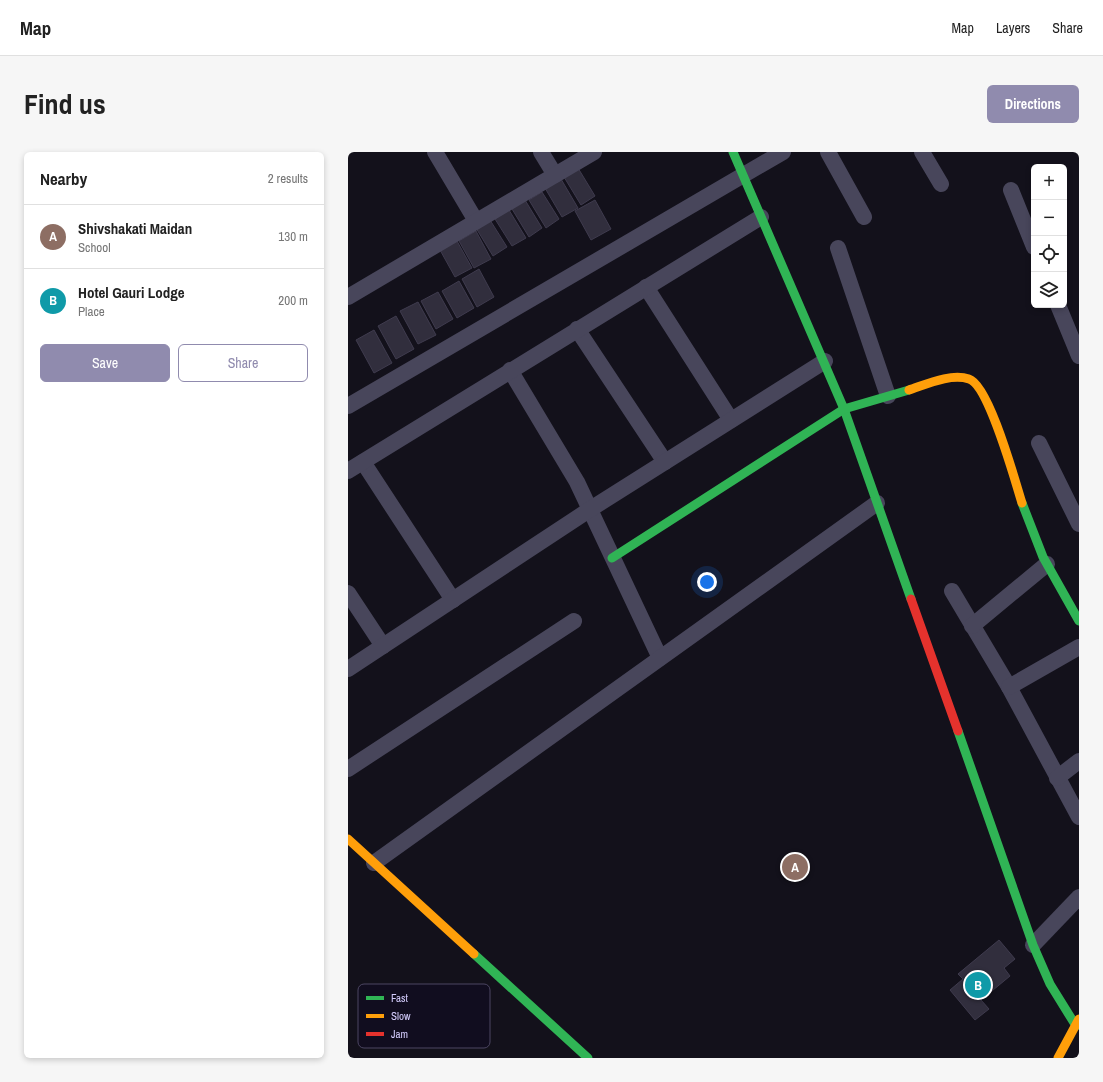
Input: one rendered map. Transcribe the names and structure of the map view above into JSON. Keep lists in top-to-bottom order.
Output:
{
  "legend": ["Fast", "Slow", "Jam"],
  "page": {
    "header": "Map",
    "nav": ["Map", "Layers", "Share"],
    "title": "Find us",
    "buttons": [
      "Directions",
      ["Save", "Share"]
    ],
    "heading": ["Nearby", "2 results"],
    "map_buttons": ["+", "−"],
    "list": [
      {
        "mark": "A",
        "name": "Shivshakati Maidan",
        "note": "School",
        "value": "130 m"
      },
      {
        "mark": "B",
        "name": "Hotel Gauri Lodge",
        "note": "Place",
        "value": "200 m"
      }
    ],
    "pins": ["A", "B"]
  }
}
